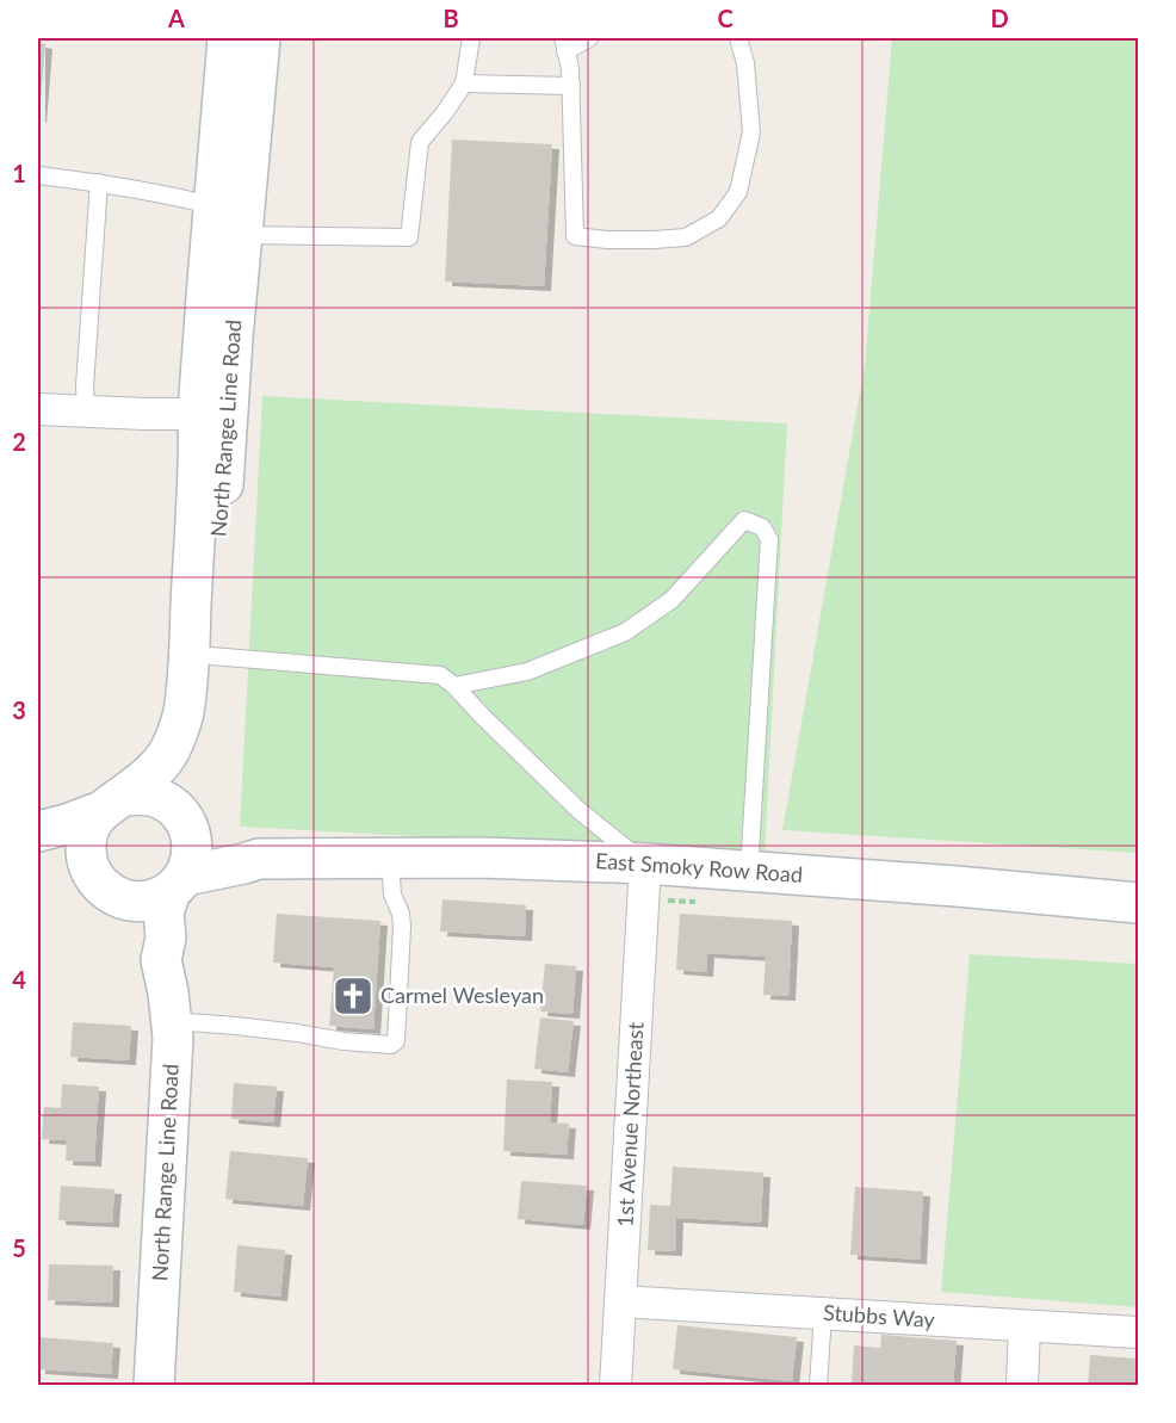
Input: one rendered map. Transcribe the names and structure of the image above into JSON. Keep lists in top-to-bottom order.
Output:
{
  "streets": {
    "main road": ["North Range Line Road", "East Smoky Row Road"],
    "street": ["1st Avenue Northeast", "Stubbs Way"]
  },
  "crossings": [
    ["North Range Line Road", "East Smoky Row Road"],
    ["East Smoky Row Road", "1st Avenue Northeast"],
    ["1st Avenue Northeast", "Stubbs Way"]
  ],
  "places": {
    "church": ["Carmel Wesleyan"]
  },
  "grid": {
    "columns": [
      "A",
      "B",
      "C",
      "D"
    ],
    "rows": [
      "1",
      "2",
      "3",
      "4",
      "5"
    ]
  }
}
